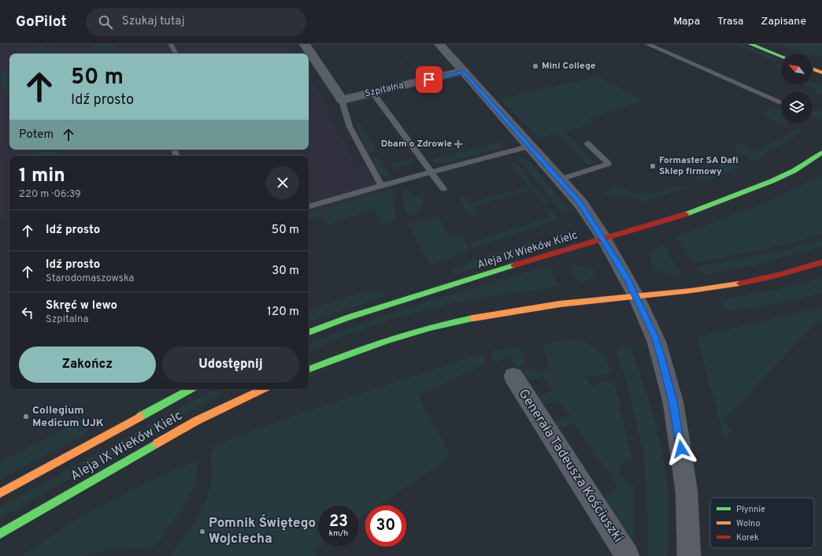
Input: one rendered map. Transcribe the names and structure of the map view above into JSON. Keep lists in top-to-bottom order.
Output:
{
  "streets": {
    "main road": ["Aleja IX Wieków Kielc"],
    "street": ["Szpitalna", "Generała Tadeusza Kościuszki"]
  },
  "places": {
    "other": [
      "Mini College",
      "Formaster SA Dafi Sklep firmowy",
      "Collegium Medicum UJK",
      "Pomnik Świętego Wojciecha"
    ],
    "health": ["Dbam o Zdrowie"]
  },
  "legend": ["Płynnie", "Wolno", "Korek"],
  "north": "top left",
  "page": {
    "header": "GoPilot",
    "search": "Szukaj tutaj",
    "nav": ["Mapa", "Trasa", "Zapisane"],
    "turn": ["50 m", "Idź prosto"],
    "then": "Potem",
    "heading": ["1 min", "220 m · 06:39"],
    "list": [
      {
        "name": "Idź prosto",
        "value": "50 m"
      },
      {
        "name": "Idź prosto",
        "note": "Starodomaszowska",
        "value": "30 m"
      },
      {
        "name": "Skręć w lewo",
        "note": "Szpitalna",
        "value": "120 m"
      }
    ],
    "buttons": ["Zakończ", "Udostępnij"],
    "speed": "23 km/h",
    "limit": "30"
  }
}
